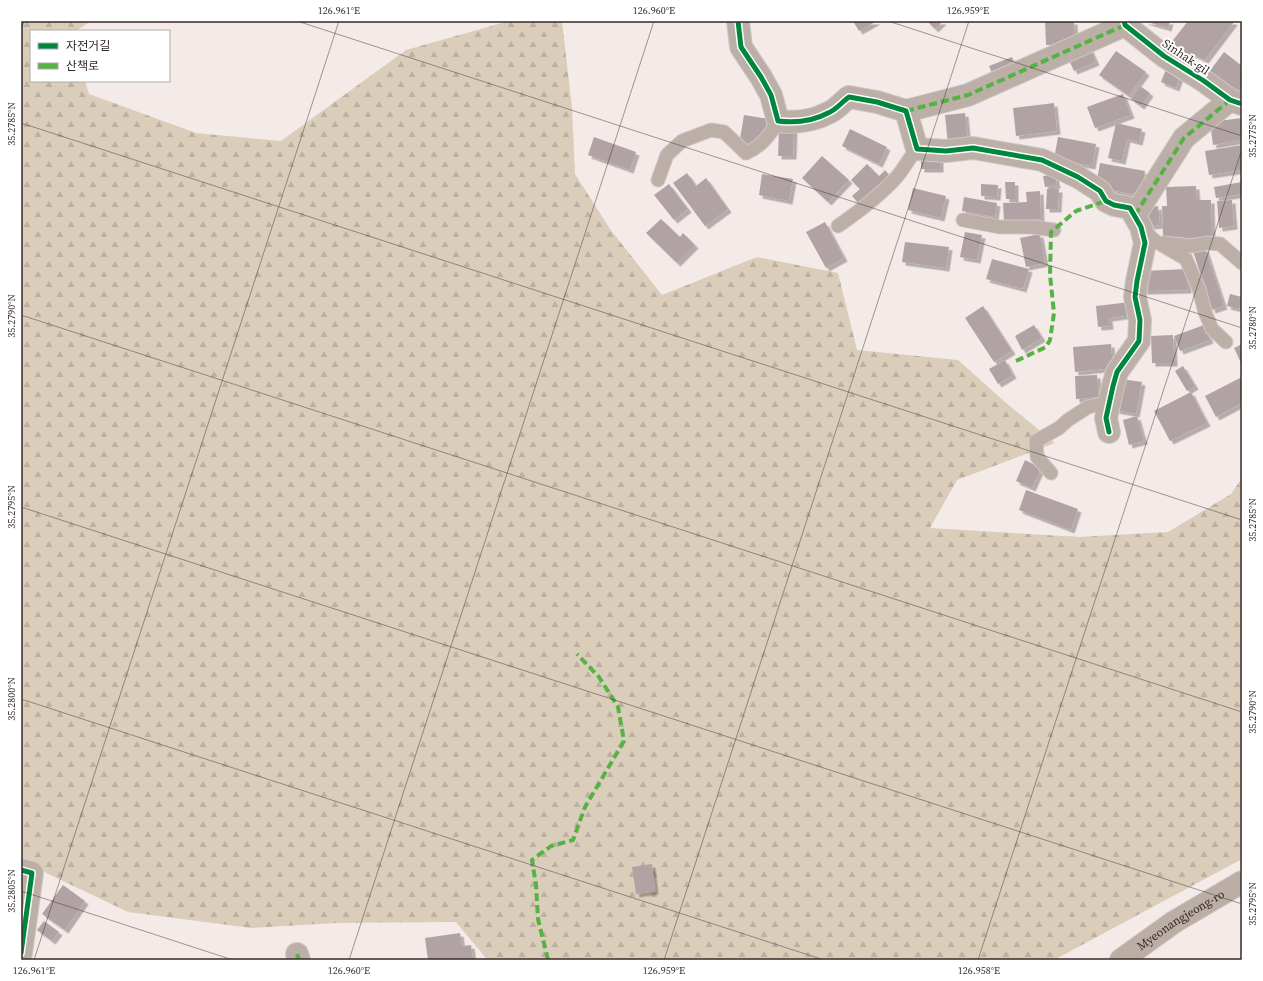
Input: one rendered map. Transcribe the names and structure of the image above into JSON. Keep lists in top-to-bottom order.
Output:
{
  "streets": {
    "main road": ["Myeonangjeong-ro"],
    "street": ["Sinhak-gil"]
  },
  "legend": ["자전거길", "산책로"],
  "coordinates": [
    "126.961°E",
    "126.960°E",
    "126.959°E",
    "35.2785°N",
    "35.2775°N",
    "35.2790°N",
    "35.2780°N",
    "35.2795°N",
    "35.2800°N",
    "35.2805°N",
    "126.958°E"
  ]
}
